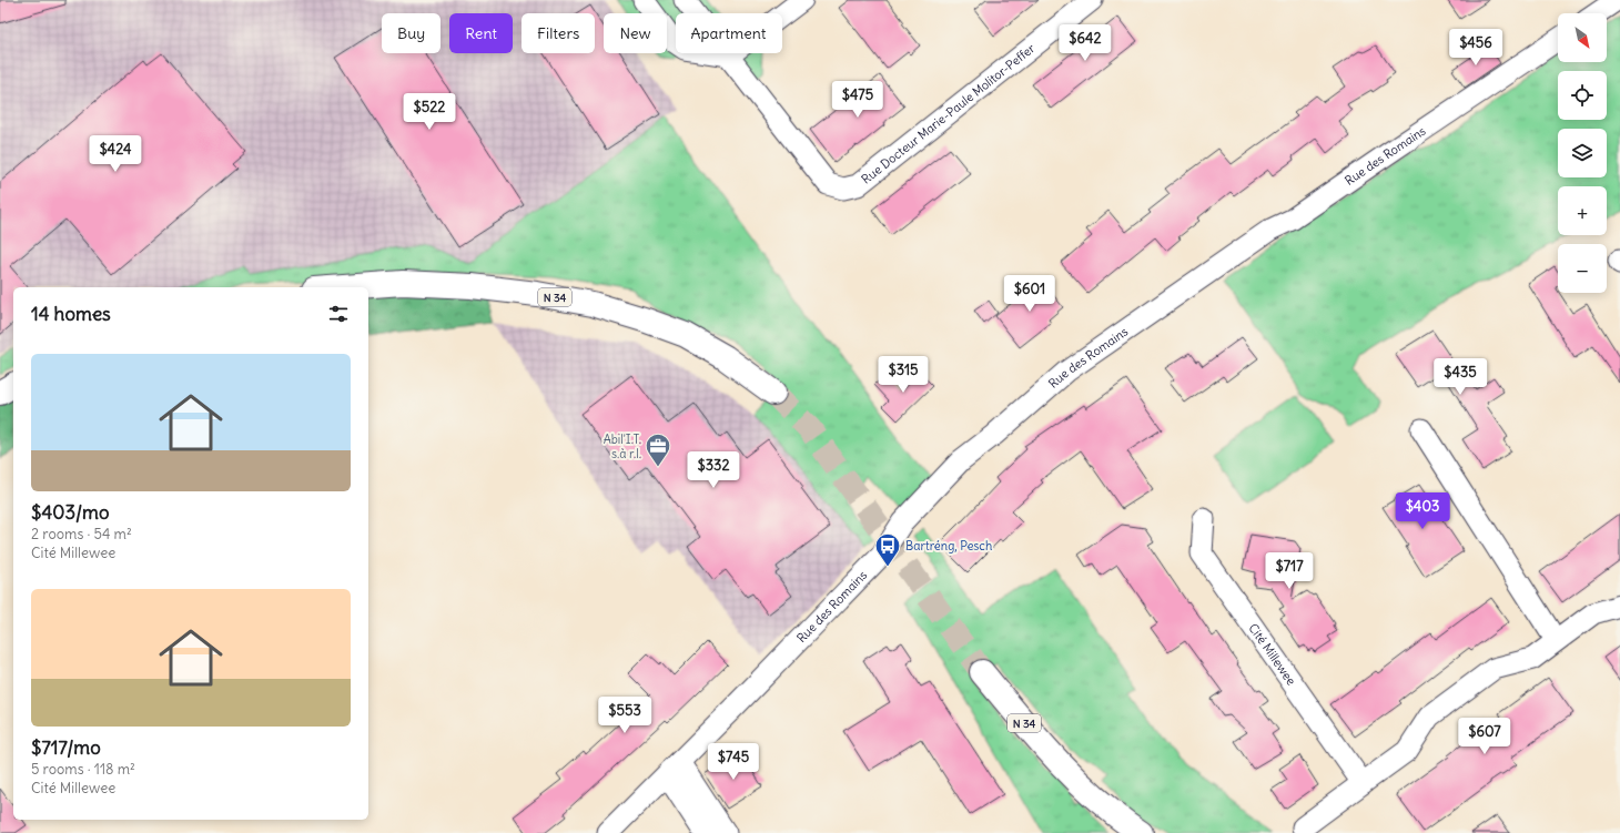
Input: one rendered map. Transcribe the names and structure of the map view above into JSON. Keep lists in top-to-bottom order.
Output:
{
  "streets": {
    "main road": ["N 34"],
    "street": ["Rue Docteur Marie-Paule Molitor-Peffer", "Rue des Romains", "Cité Millewee"]
  },
  "places": {
    "office": ["Abil'I.T. s.à r.l."],
    "bus stop": ["Bartréng, Pesch"]
  },
  "north": "bottom right",
  "page": {
    "map_buttons": ["+", "−"],
    "chip": [
      "Buy",
      "Rent",
      "Filters",
      "New",
      "Apartment"
    ],
    "price": [
      "$642",
      "$456",
      "$475",
      "$522",
      "$424",
      "$601",
      "$315",
      "$435",
      "$332",
      "$403",
      "$717",
      "$553",
      "$607",
      "$745"
    ],
    "heading": "14 homes",
    "list": [
      {
        "name": "$403/mo",
        "note": "2 rooms · 54 m² · Cité Millewee"
      },
      {
        "name": "$717/mo",
        "note": "5 rooms · 118 m² · Cité Millewee"
      }
    ]
  }
}
